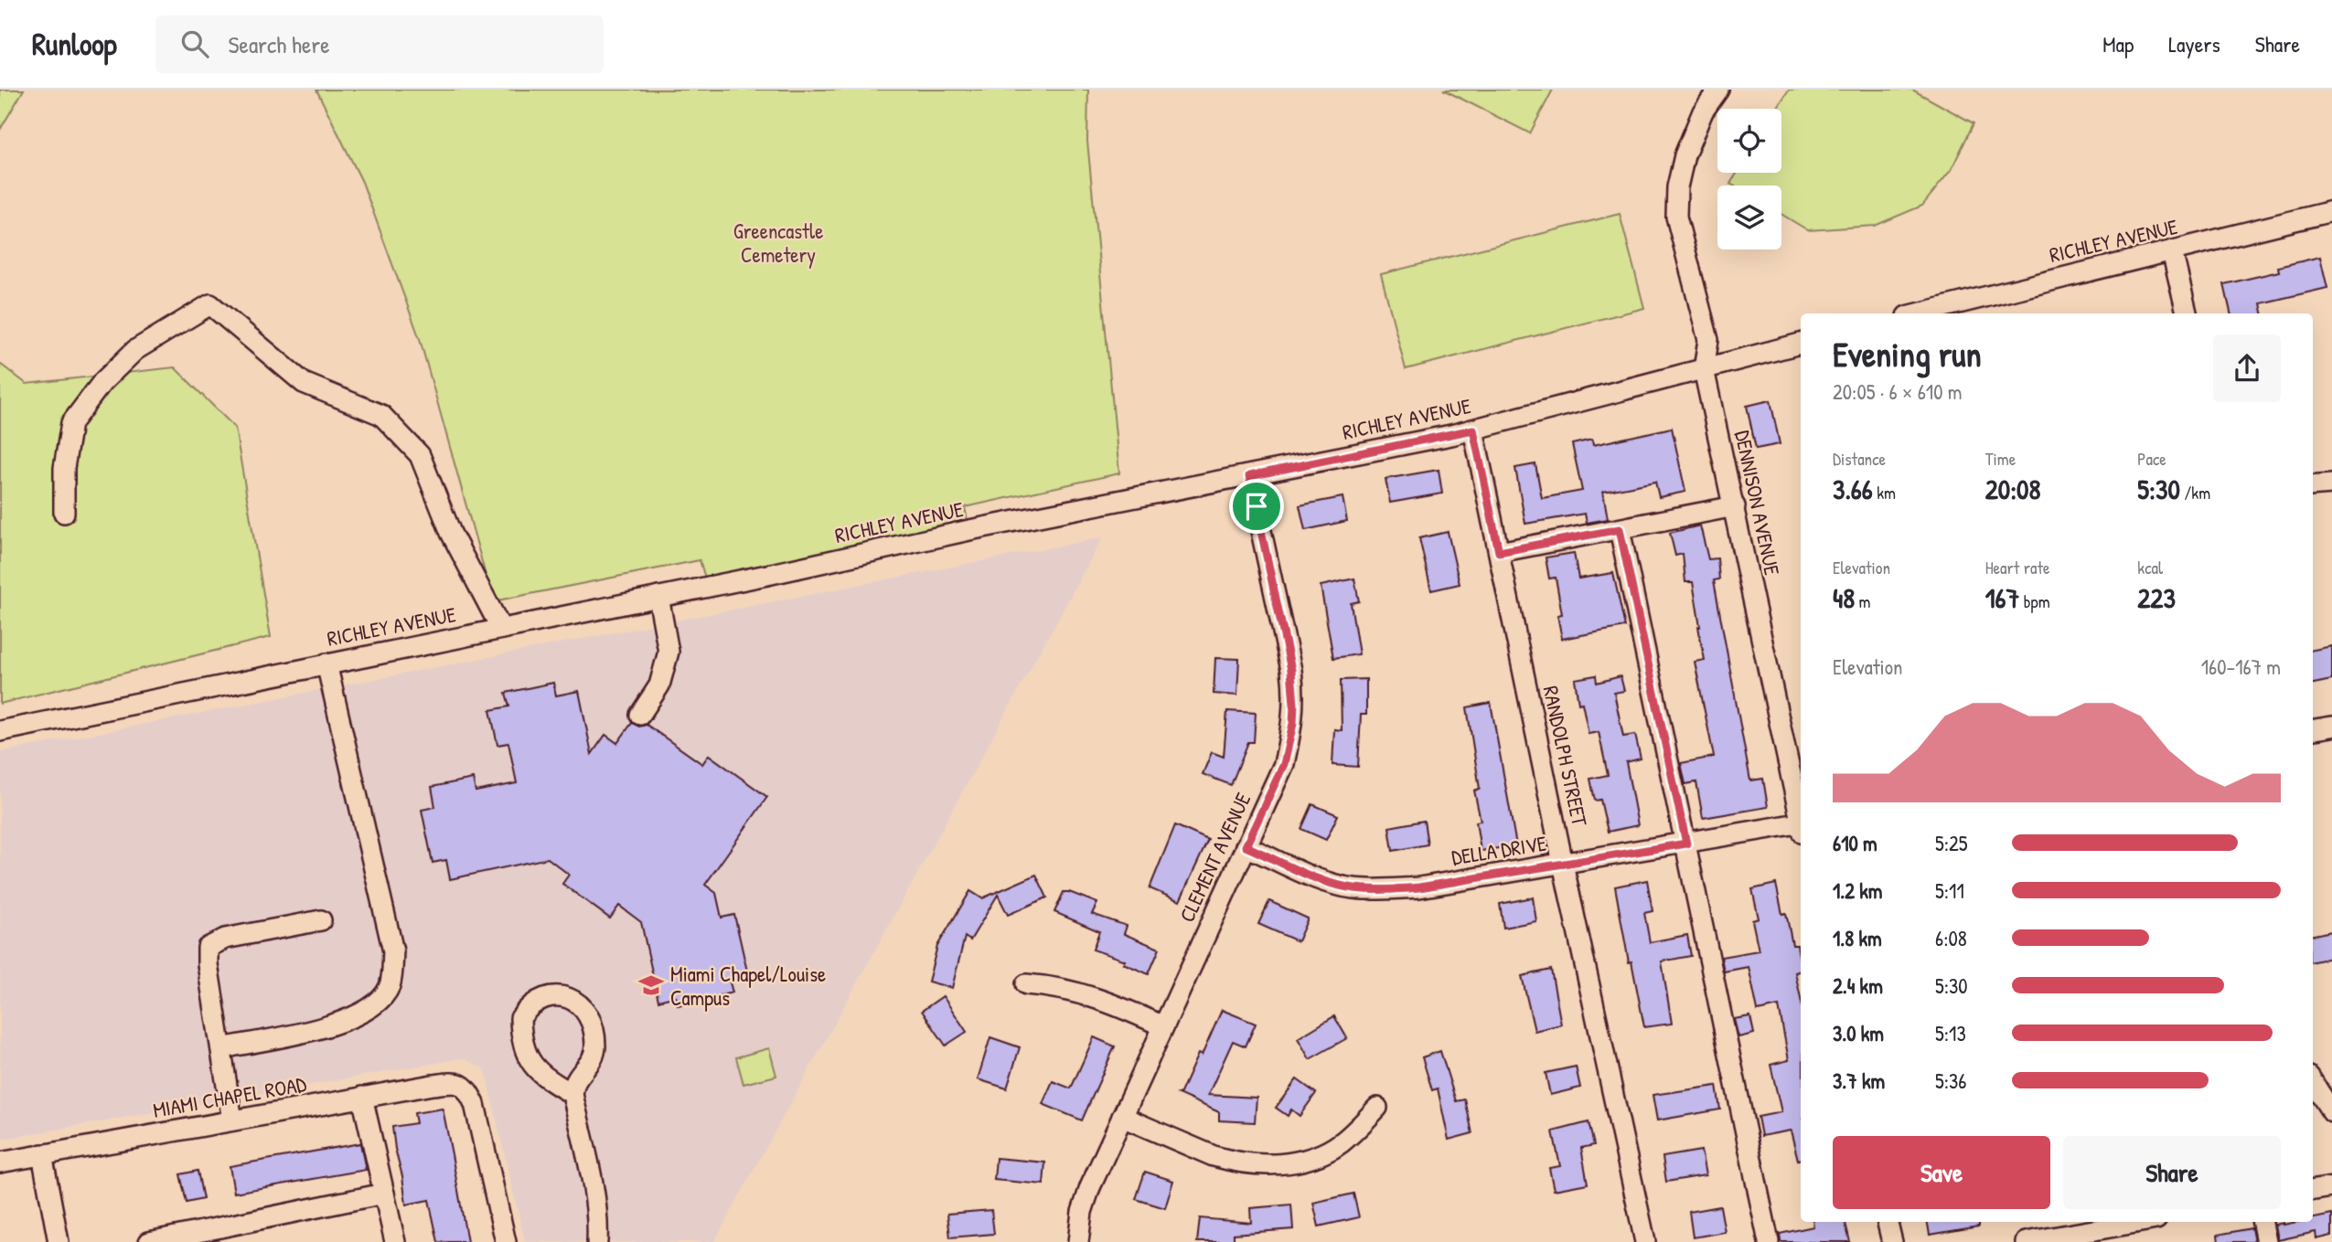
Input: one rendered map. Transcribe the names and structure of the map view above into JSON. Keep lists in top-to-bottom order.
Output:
{
  "streets": {
    "street": [
      "RICHLEY AVENUE",
      "DENNISON AVENUE",
      "RANDOLPH STREET",
      "DELLA DRIVE",
      "CLEMENT AVENUE",
      "MIAMI CHAPEL ROAD"
    ]
  },
  "crossings": [
    ["RICHLEY AVENUE", "DENNISON AVENUE"],
    ["RICHLEY AVENUE", "RANDOLPH STREET"],
    ["RICHLEY AVENUE", "CLEMENT AVENUE"],
    ["RANDOLPH STREET", "DELLA DRIVE"],
    ["DELLA DRIVE", "CLEMENT AVENUE"]
  ],
  "parks": ["Greencastle Cemetery"],
  "places": {
    "school or university": ["Miami Chapel/Louise Campus"]
  },
  "page": {
    "header": "Runloop",
    "search": "Search here",
    "nav": ["Map", "Layers", "Share"],
    "heading": ["Evening run", "20:05 · 6 × 610 m"],
    "stats": [
      ["Distance", "3.66 km"],
      ["Time", "20:08"],
      ["Pace", "5:30 /km"],
      ["Elevation", "48 m"],
      ["Heart rate", "167 bpm"],
      ["kcal", "223"]
    ],
    "chart": ["Elevation", "160–167 m"],
    "list": [
      {
        "name": "610 m",
        "note": "5:25"
      },
      {
        "name": "1.2 km",
        "note": "5:11"
      },
      {
        "name": "1.8 km",
        "note": "6:08"
      },
      {
        "name": "2.4 km",
        "note": "5:30"
      },
      {
        "name": "3.0 km",
        "note": "5:13"
      },
      {
        "name": "3.7 km",
        "note": "5:36"
      }
    ],
    "buttons": ["Save", "Share"]
  }
}
